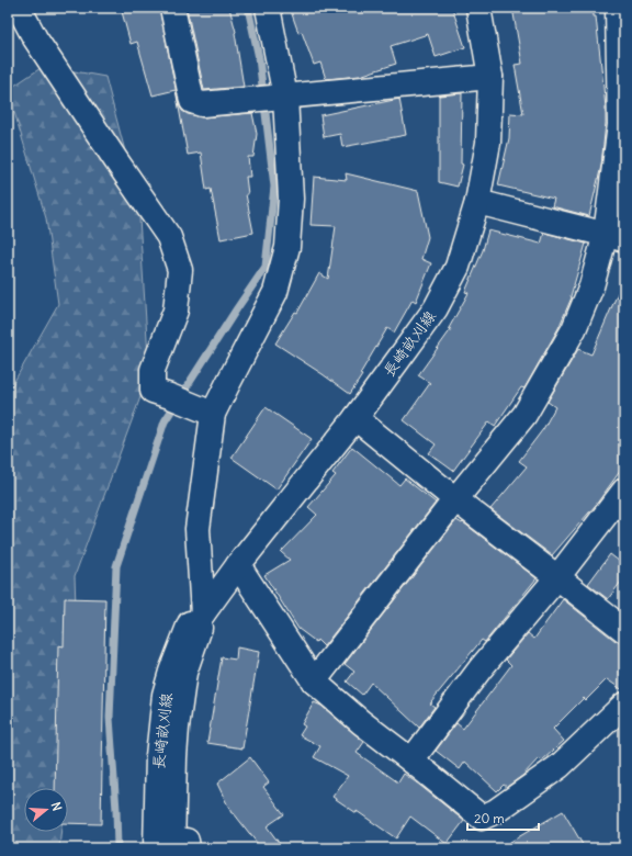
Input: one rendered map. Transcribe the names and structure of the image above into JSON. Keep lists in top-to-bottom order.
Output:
{
  "streets": {
    "street": ["長崎畝刈線"]
  },
  "scale_bar": "20 m",
  "north": "right"
}
